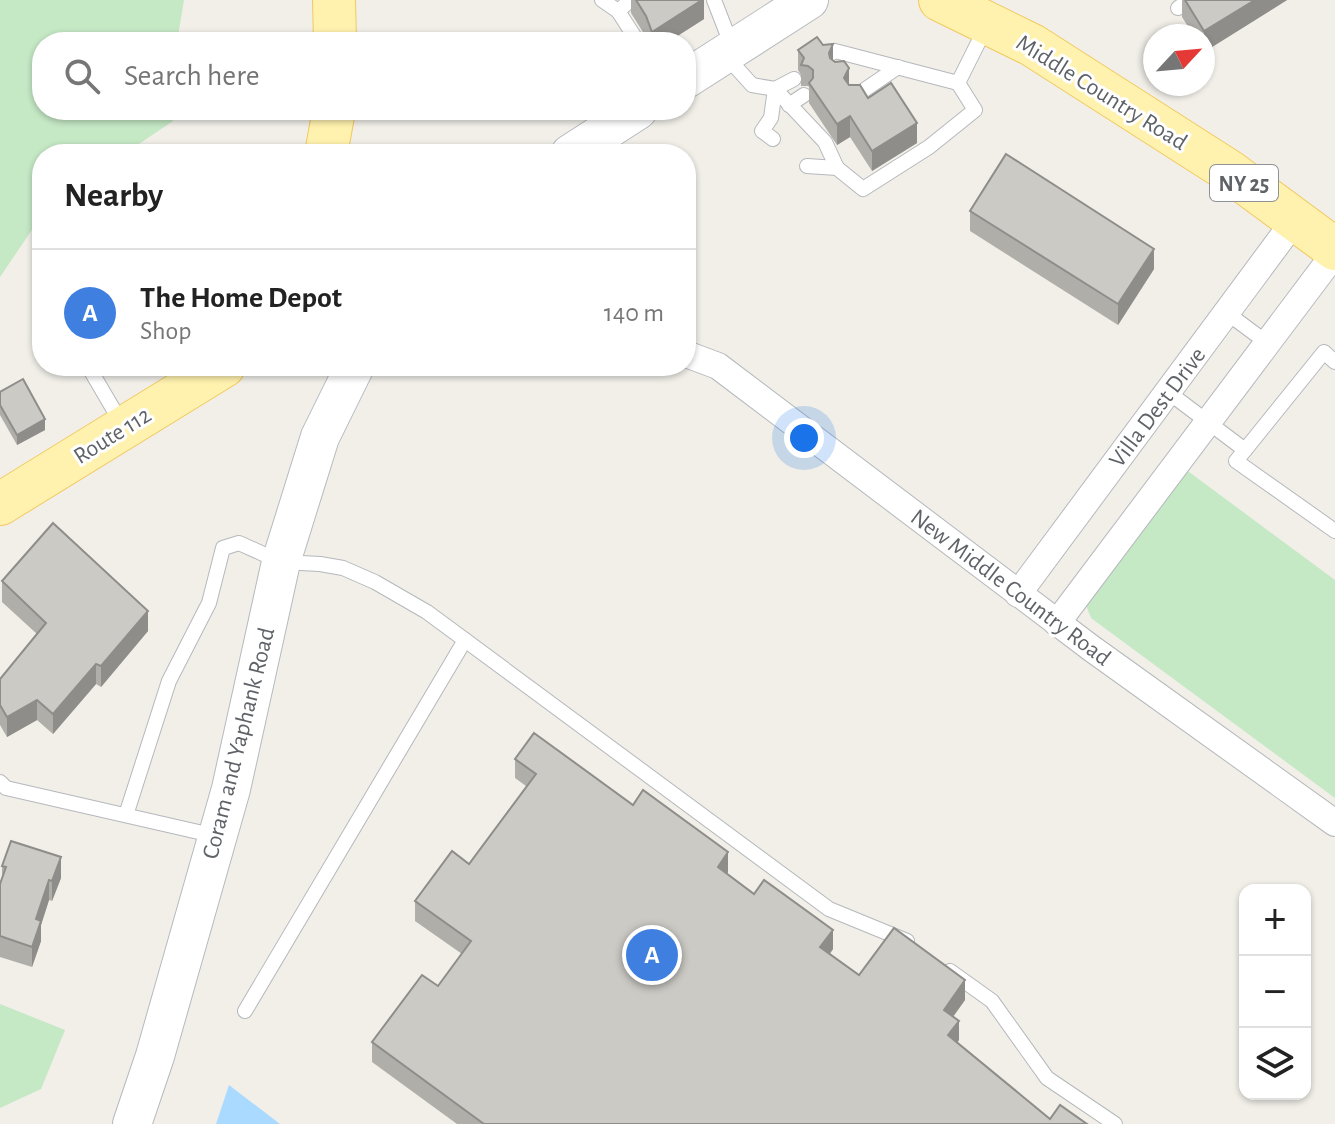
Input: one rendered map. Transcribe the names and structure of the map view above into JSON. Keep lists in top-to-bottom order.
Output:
{
  "streets": {
    "main road": [
      "Middle Country Road",
      "NY 25",
      "Route 112",
      "Coram and Yaphank Road"
    ],
    "street": ["Villa Dest Drive", "New Middle Country Road"]
  },
  "crossings": [
    ["Middle Country Road", "Villa Dest Drive"],
    ["Villa Dest Drive", "New Middle Country Road"]
  ],
  "north": "top right",
  "page": {
    "search": "Search here",
    "heading": "Nearby",
    "list": [
      {
        "mark": "A",
        "name": "The Home Depot",
        "note": "Shop",
        "value": "140 m"
      }
    ],
    "map_buttons": ["+", "−"],
    "pins": "A"
  }
}
